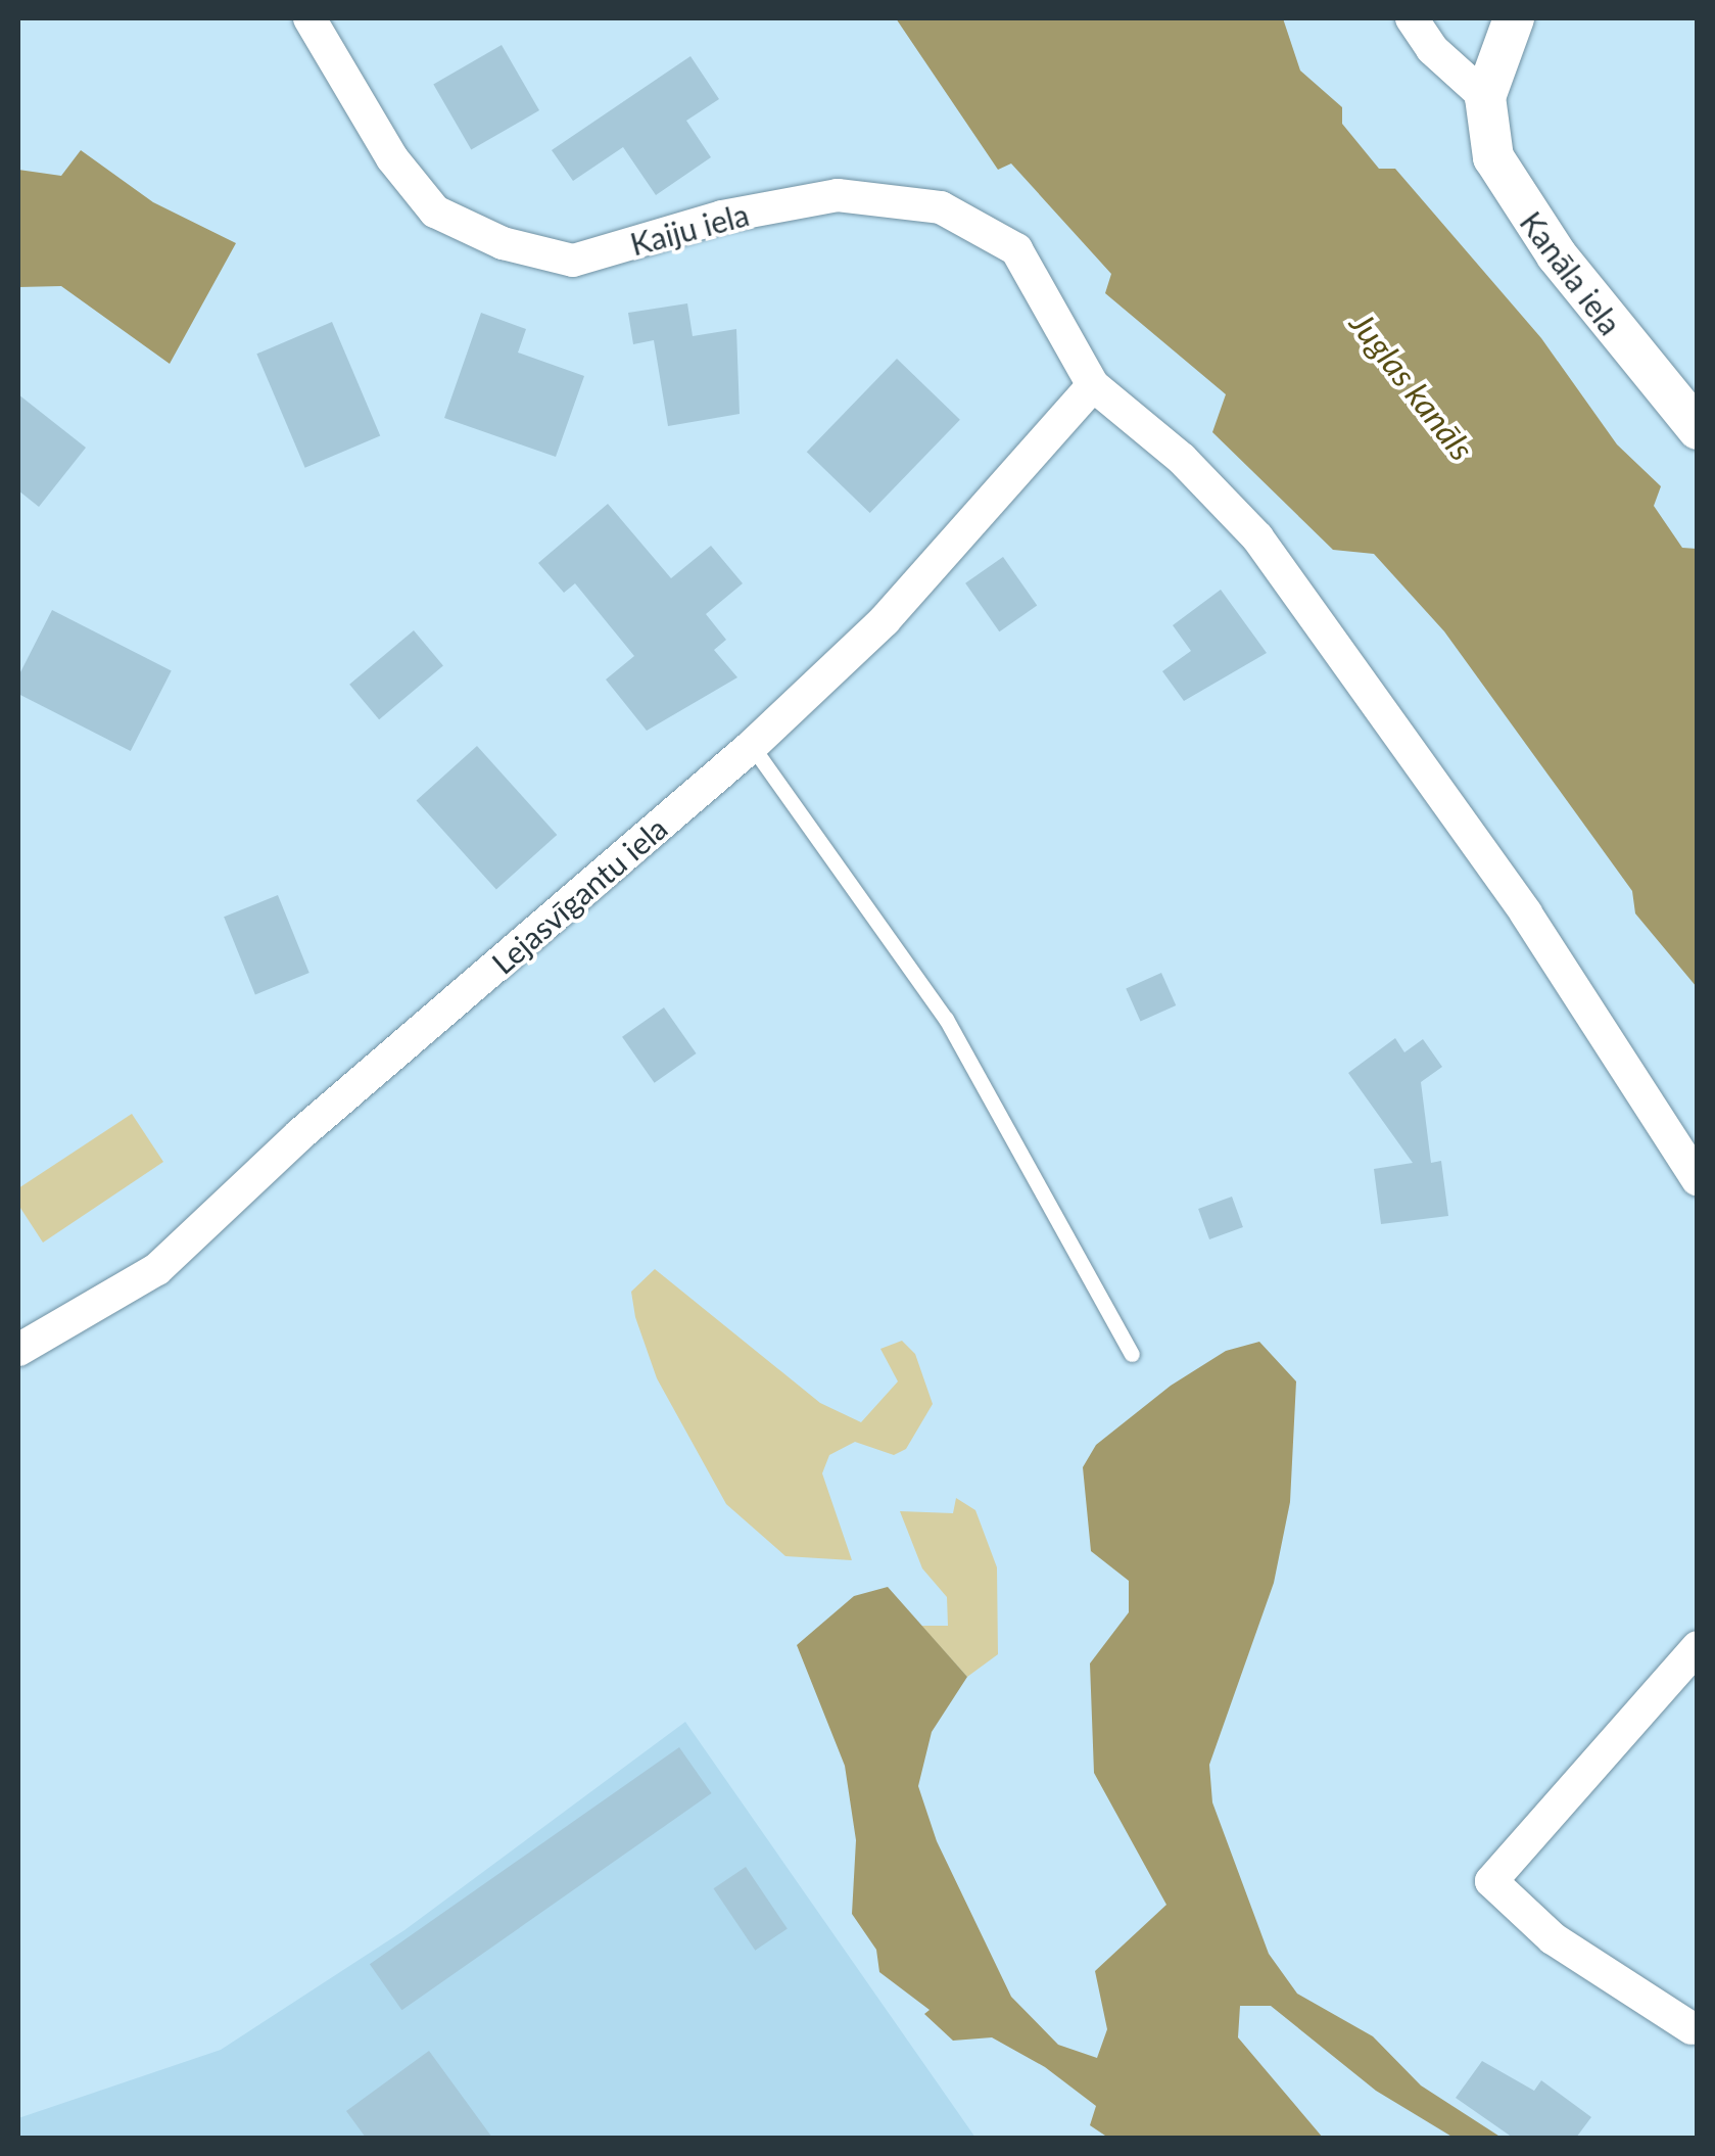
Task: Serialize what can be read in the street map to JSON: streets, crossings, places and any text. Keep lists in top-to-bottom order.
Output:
{
  "streets": {
    "street": ["Kaiju iela", "Kanāla iela", "Lejasvīgantu iela"]
  },
  "crossings": [
    ["Kaiju iela", "Lejasvīgantu iela"]
  ],
  "water": ["Juglas kanāls"]
}
